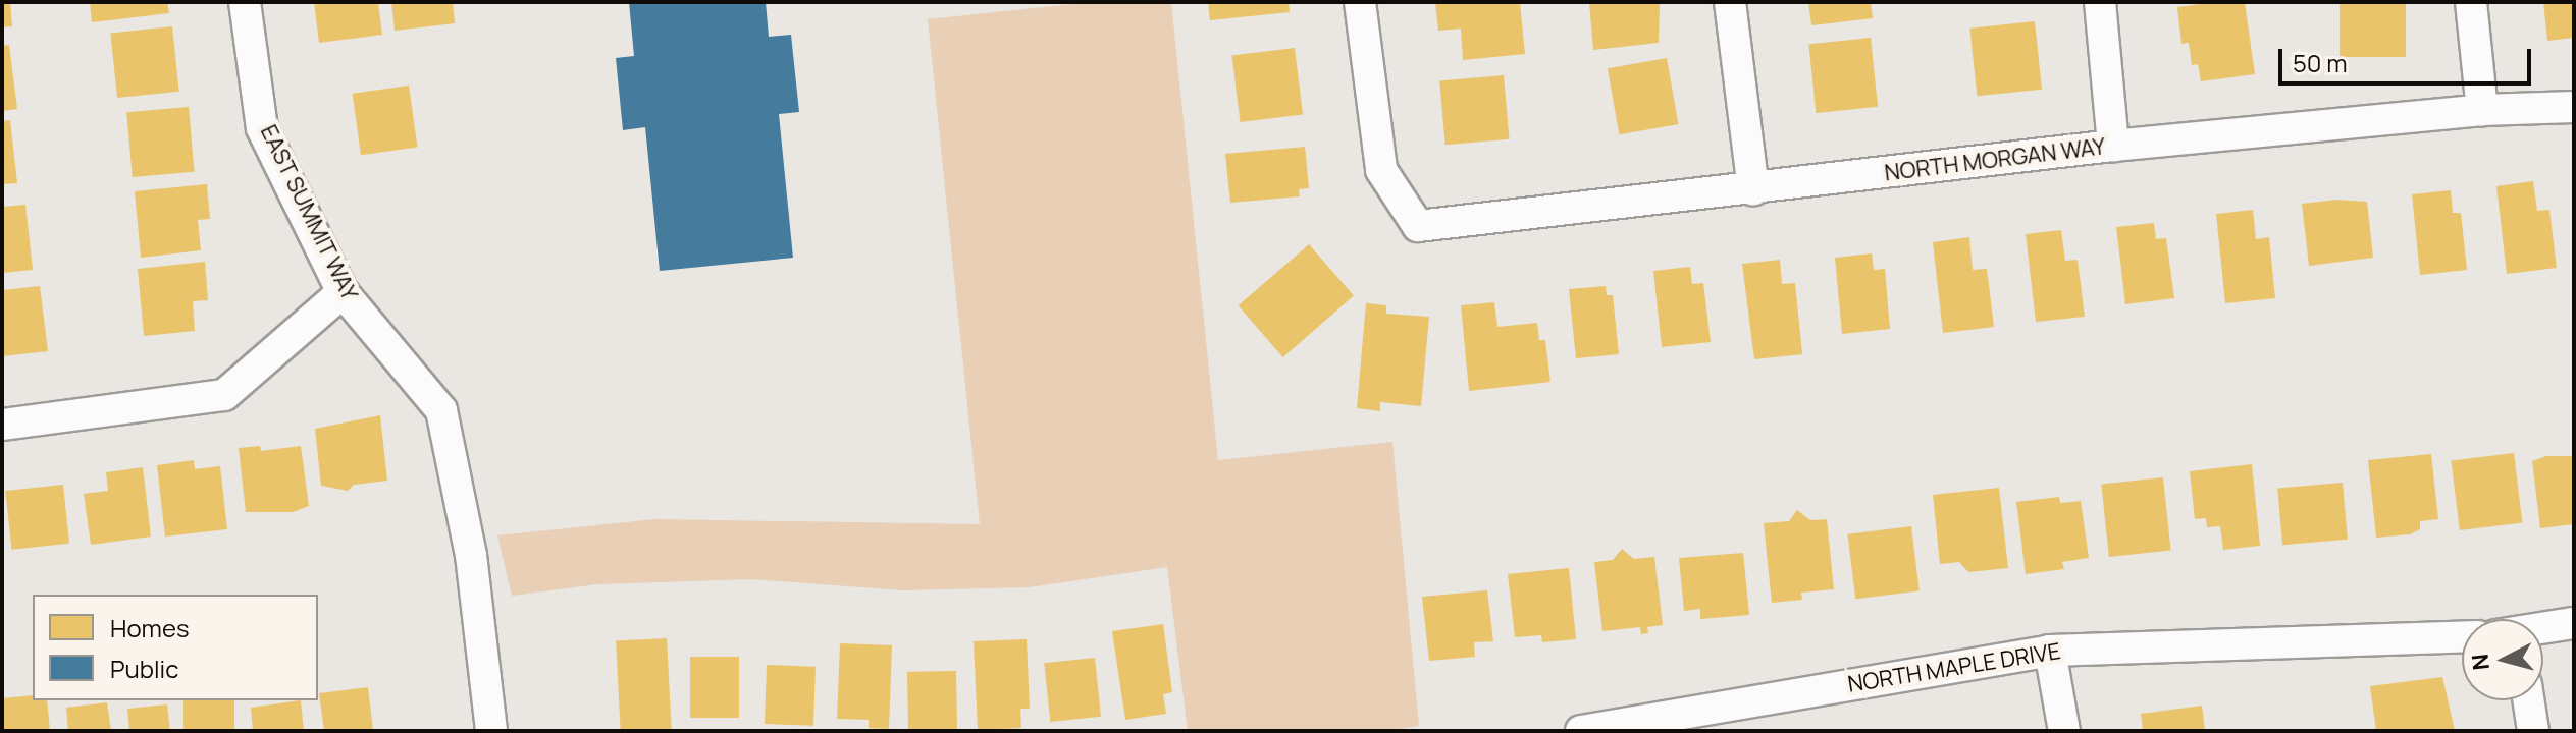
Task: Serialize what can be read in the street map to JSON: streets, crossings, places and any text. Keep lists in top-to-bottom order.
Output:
{
  "streets": {
    "street": ["NORTH MORGAN WAY", "EAST SUMMIT WAY", "NORTH MAPLE DRIVE"]
  },
  "legend": ["Homes", "Public"],
  "scale_bar": "50 m",
  "north": "left"
}
